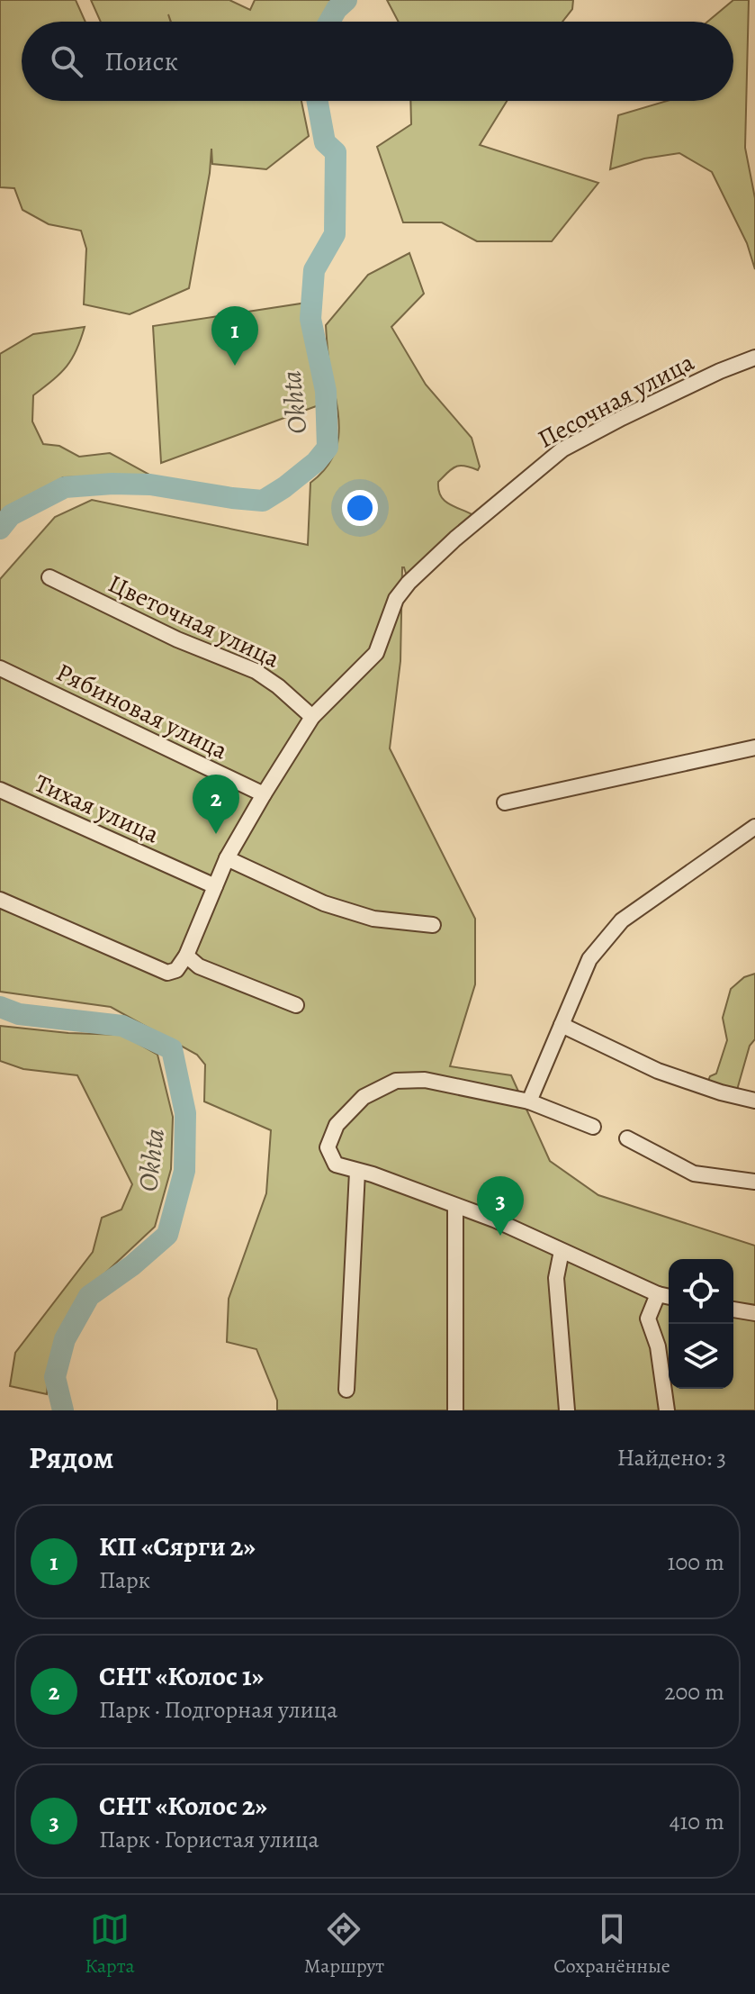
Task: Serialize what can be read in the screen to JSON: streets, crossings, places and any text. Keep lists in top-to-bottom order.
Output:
{
  "streets": {
    "street": [
      "Песочная улица",
      "Цветочная улица",
      "Рябиновая улица",
      "Тихая улица"
    ]
  },
  "crossings": [
    ["Песочная улица", "Цветочная улица"],
    ["Песочная улица", "Рябиновая улица"],
    ["Песочная улица", "Тихая улица"]
  ],
  "water": ["Okhta"],
  "page": {
    "search": "Поиск",
    "pins": ["1", "2", "3"],
    "heading": ["Рядом", "Найдено: 3"],
    "list": [
      {
        "mark": "1",
        "name": "КП «Сярги 2»",
        "note": "Парк",
        "value": "100 m"
      },
      {
        "mark": "2",
        "name": "СНТ «Колос 1»",
        "note": "Парк · Подгорная улица",
        "value": "200 m"
      },
      {
        "mark": "3",
        "name": "СНТ «Колос 2»",
        "note": "Парк · Гористая улица",
        "value": "410 m"
      }
    ],
    "nav": ["Карта", "Маршрут", "Сохранённые"]
  }
}
